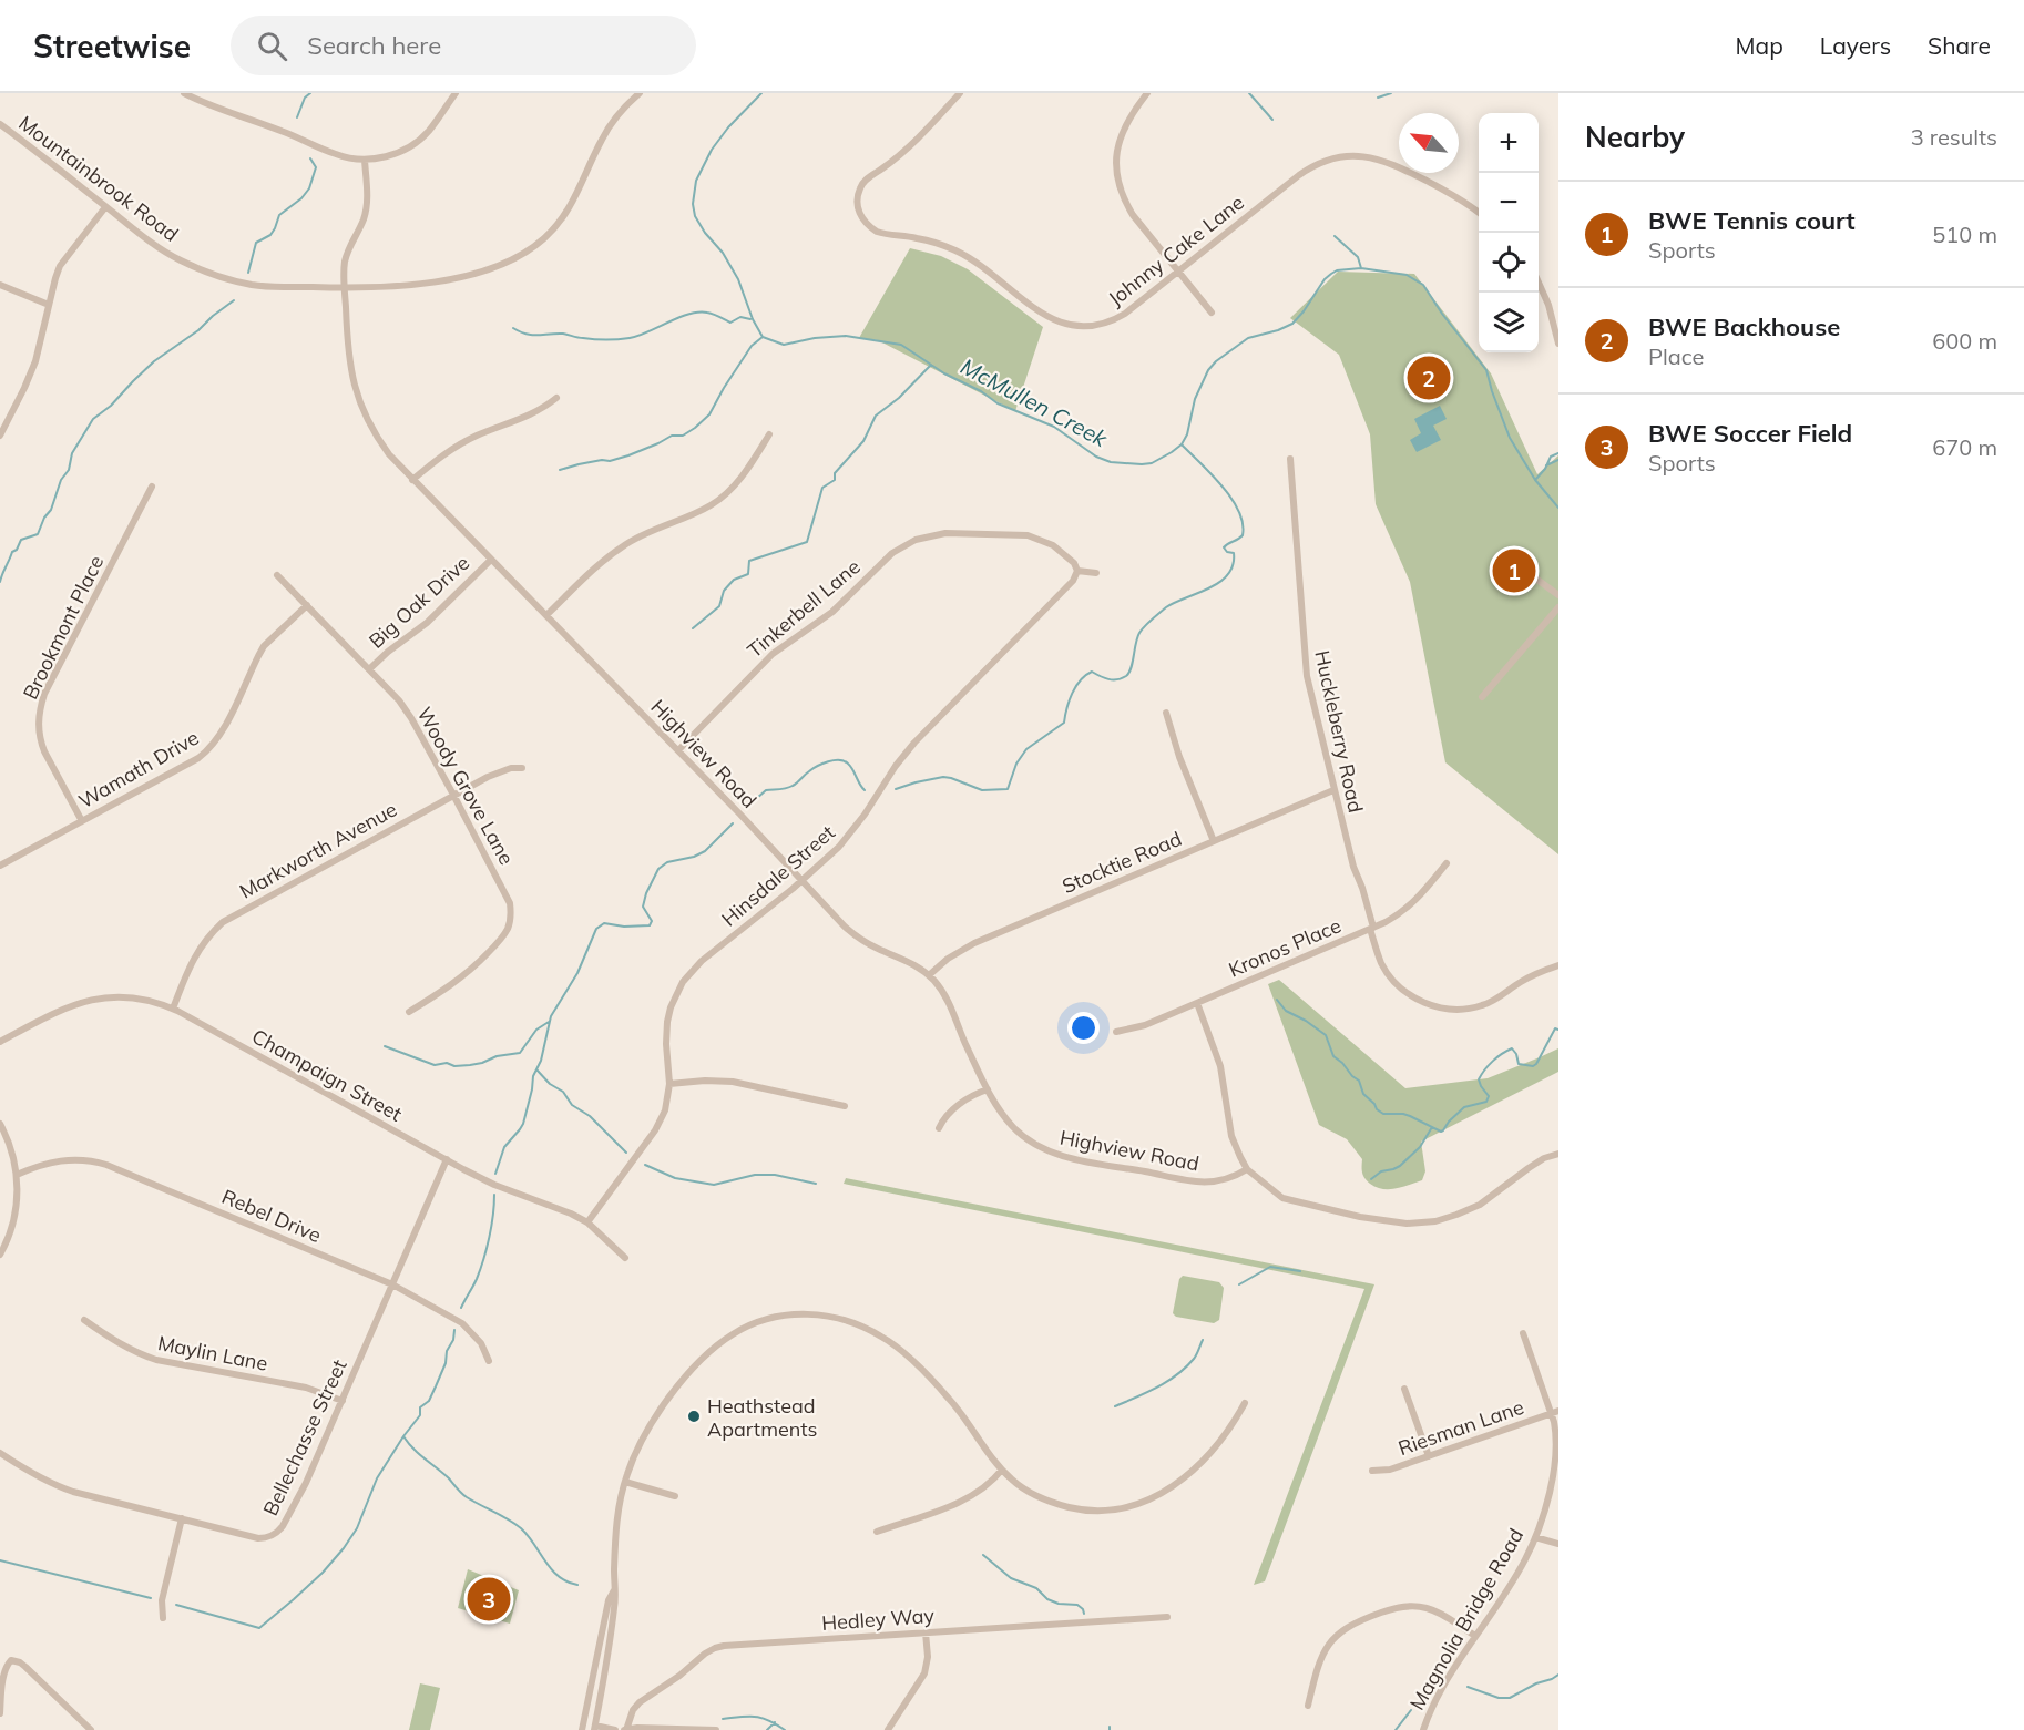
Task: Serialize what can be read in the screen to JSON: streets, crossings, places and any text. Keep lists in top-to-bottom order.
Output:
{
  "streets": {
    "street": [
      "Mountainbrook Road",
      "Johnny Cake Lane",
      "Big Oak Drive",
      "Tinkerbell Lane",
      "Brookmont Place",
      "Huckleberry Road",
      "Highview Road",
      "Wamath Drive",
      "Woody Grove Lane",
      "Markworth Avenue",
      "Stocktie Road",
      "Hinsdale Street",
      "Kronos Place",
      "Champaign Street",
      "Rebel Drive",
      "Maylin Lane",
      "Riesman Lane",
      "Bellechasse Street",
      "Hedley Way",
      "Magnolia Bridge Road"
    ]
  },
  "crossings": [
    ["Mountainbrook Road", "Highview Road"],
    ["Big Oak Drive", "Highview Road"],
    ["Big Oak Drive", "Woody Grove Lane"],
    ["Tinkerbell Lane", "Highview Road"],
    ["Tinkerbell Lane", "Hinsdale Street"],
    ["Brookmont Place", "Wamath Drive"],
    ["Huckleberry Road", "Stocktie Road"],
    ["Huckleberry Road", "Kronos Place"],
    ["Highview Road", "Stocktie Road"],
    ["Highview Road", "Hinsdale Street"],
    ["Wamath Drive", "Woody Grove Lane"],
    ["Woody Grove Lane", "Markworth Avenue"],
    ["Markworth Avenue", "Champaign Street"],
    ["Hinsdale Street", "Champaign Street"],
    ["Champaign Street", "Bellechasse Street"],
    ["Rebel Drive", "Bellechasse Street"],
    ["Maylin Lane", "Bellechasse Street"],
    ["Riesman Lane", "Magnolia Bridge Road"]
  ],
  "water": ["McMullen Creek"],
  "places": ["Heathstead Apartments"],
  "north": "top left",
  "page": {
    "header": "Streetwise",
    "search": "Search here",
    "nav": ["Map", "Layers", "Share"],
    "heading": ["Nearby", "3 results"],
    "map_buttons": ["+", "−"],
    "list": [
      {
        "mark": "1",
        "name": "BWE Tennis court",
        "note": "Sports",
        "value": "510 m"
      },
      {
        "mark": "2",
        "name": "BWE Backhouse",
        "note": "Place",
        "value": "600 m"
      },
      {
        "mark": "3",
        "name": "BWE Soccer Field",
        "note": "Sports",
        "value": "670 m"
      }
    ],
    "pins": ["2", "1", "3"]
  }
}
